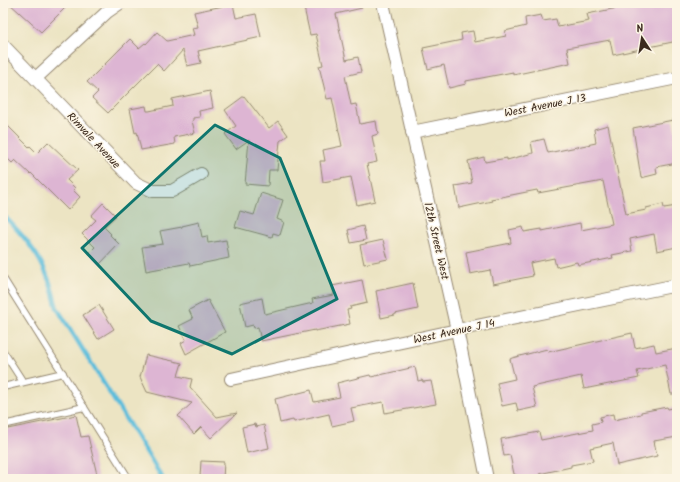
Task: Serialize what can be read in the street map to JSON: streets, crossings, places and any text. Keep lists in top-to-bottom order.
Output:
{
  "streets": {
    "street": [
      "West Avenue J 13",
      "Rimvale Avenue",
      "12th Street West",
      "West Avenue J 14"
    ]
  },
  "crossings": [
    ["West Avenue J 13", "12th Street West"],
    ["12th Street West", "West Avenue J 14"]
  ],
  "north": "top"
}
